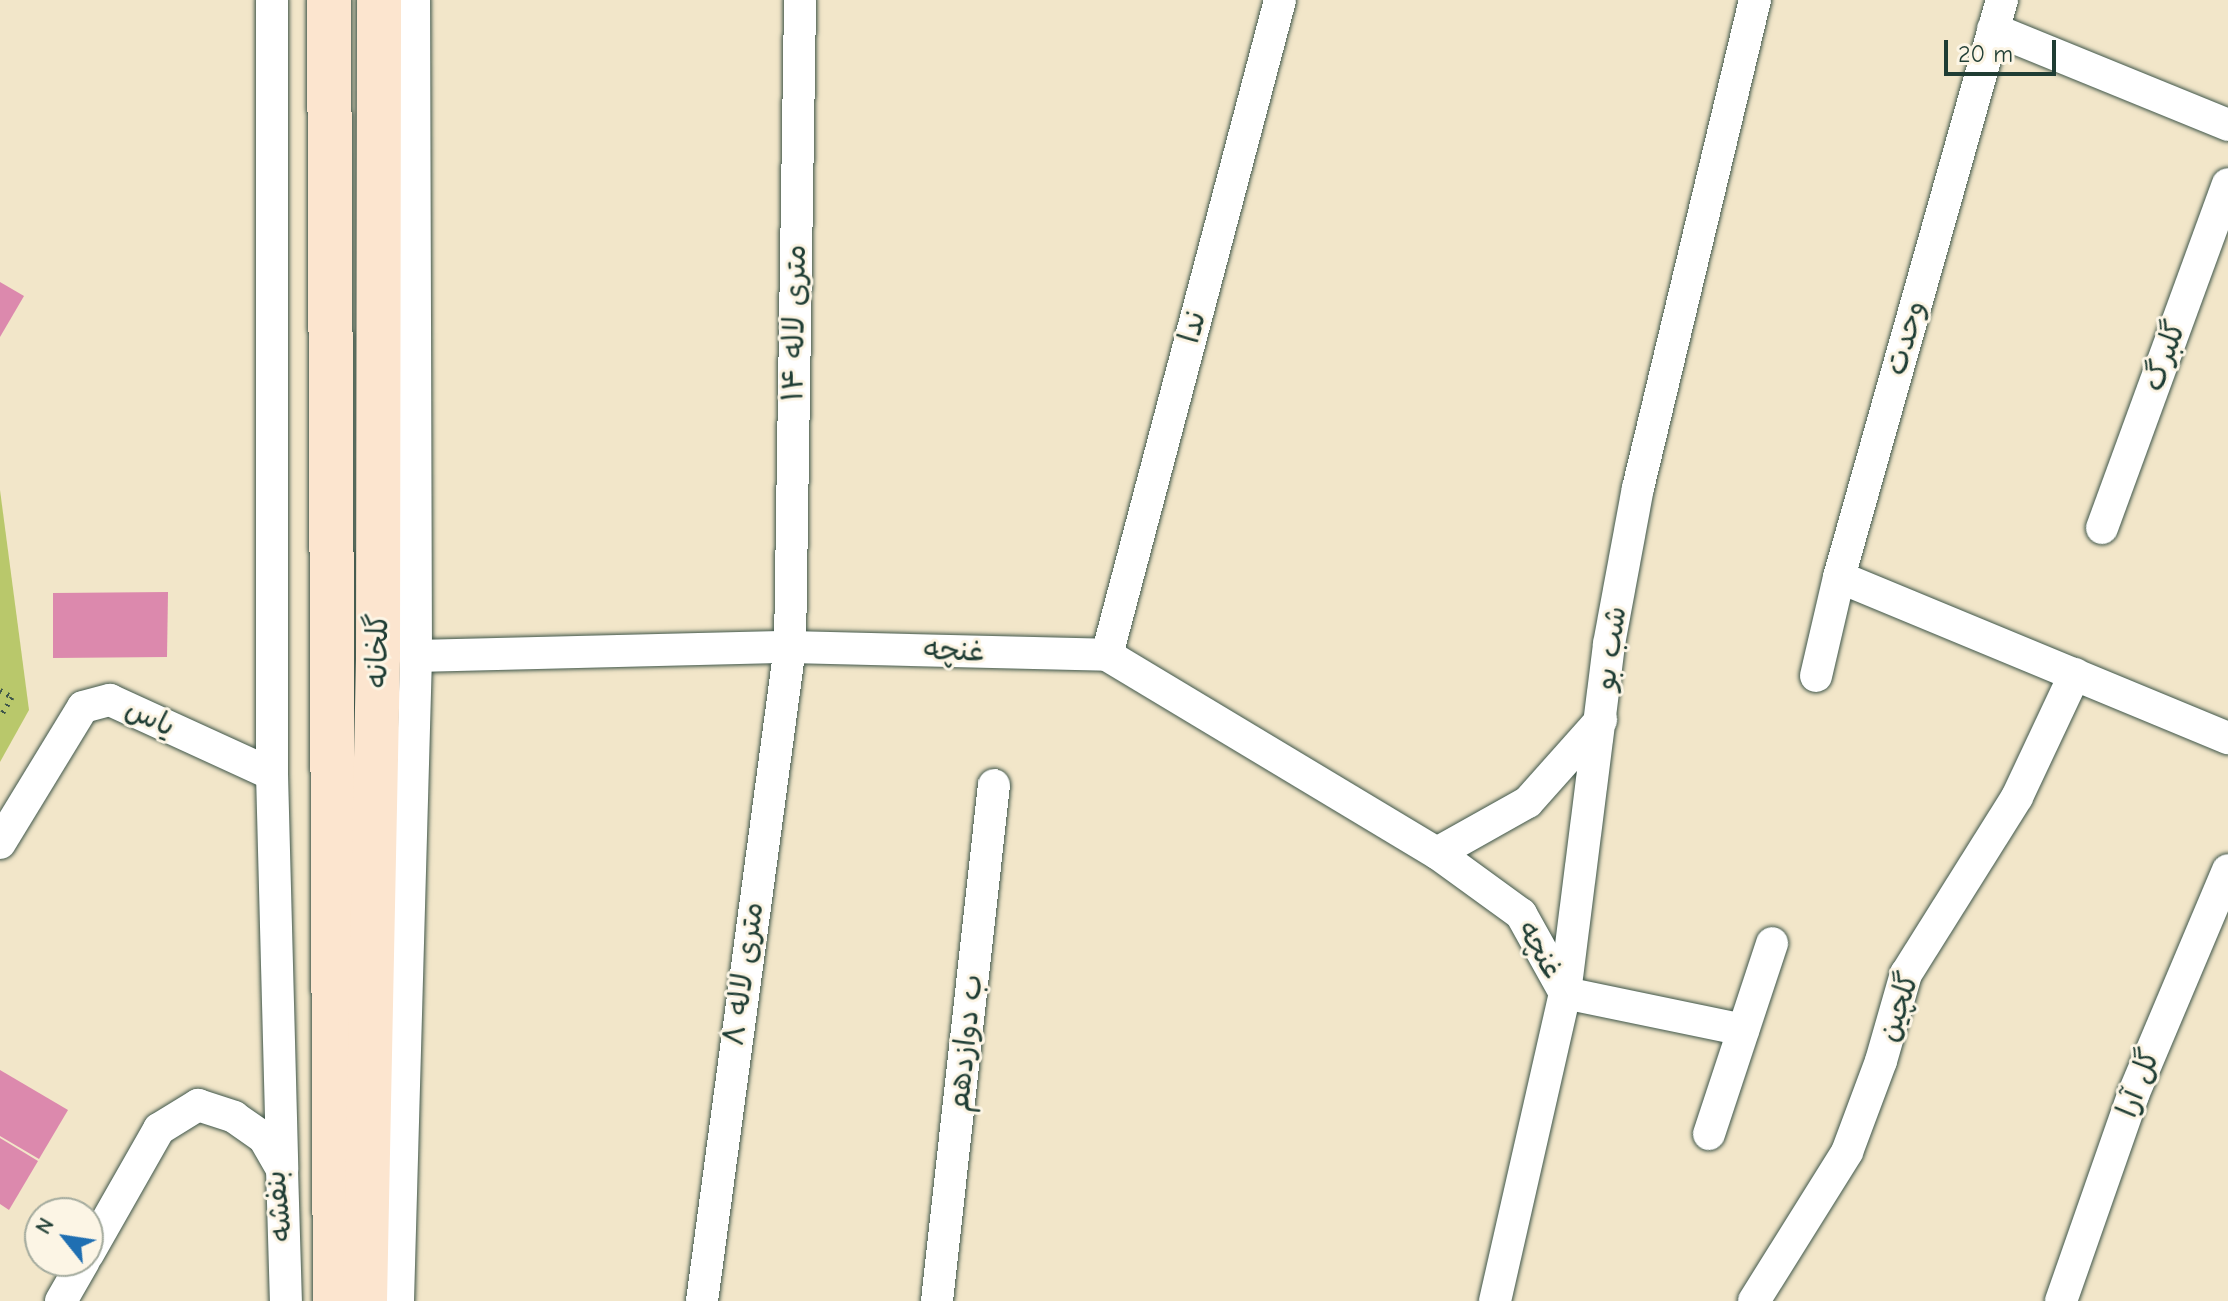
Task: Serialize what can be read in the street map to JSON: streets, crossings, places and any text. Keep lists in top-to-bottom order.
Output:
{
  "streets": {
    "main road": ["گلخانه"],
    "street": [
      "۱۴ متری لاله",
      "ندا",
      "وحدت",
      "گلبرگ",
      "شب بو",
      "غنچه",
      "یاس",
      "۸ متری لاله",
      "گلچین",
      "ب دوازدهم",
      "گل آرا",
      "بنفشه"
    ]
  },
  "crossings": [
    ["۱۴ متری لاله", "غنچه"],
    ["۱۴ متری لاله", "۸ متری لاله"],
    ["ندا", "غنچه"],
    ["شب بو", "غنچه"],
    ["غنچه", "۸ متری لاله"]
  ],
  "scale_bar": "20 m",
  "north": "top left"
}
